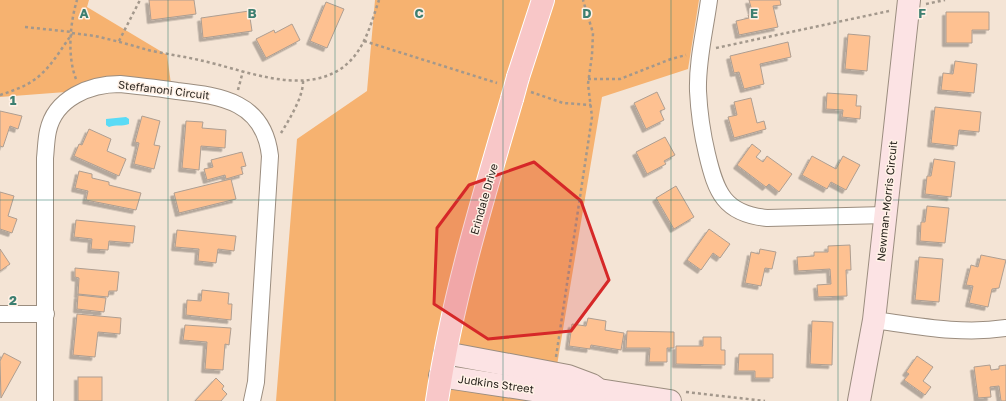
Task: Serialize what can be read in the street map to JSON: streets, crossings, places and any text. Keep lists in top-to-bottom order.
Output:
{
  "streets": {
    "main road": ["Erindale Drive"],
    "street": ["Steffanoni Circuit", "Newman-Morris Circuit", "Judkins Street"]
  },
  "crossings": [
    ["Erindale Drive", "Judkins Street"]
  ],
  "grid": {
    "columns": [
      "A",
      "B",
      "C",
      "D",
      "E",
      "F"
    ],
    "rows": ["1", "2"]
  }
}
